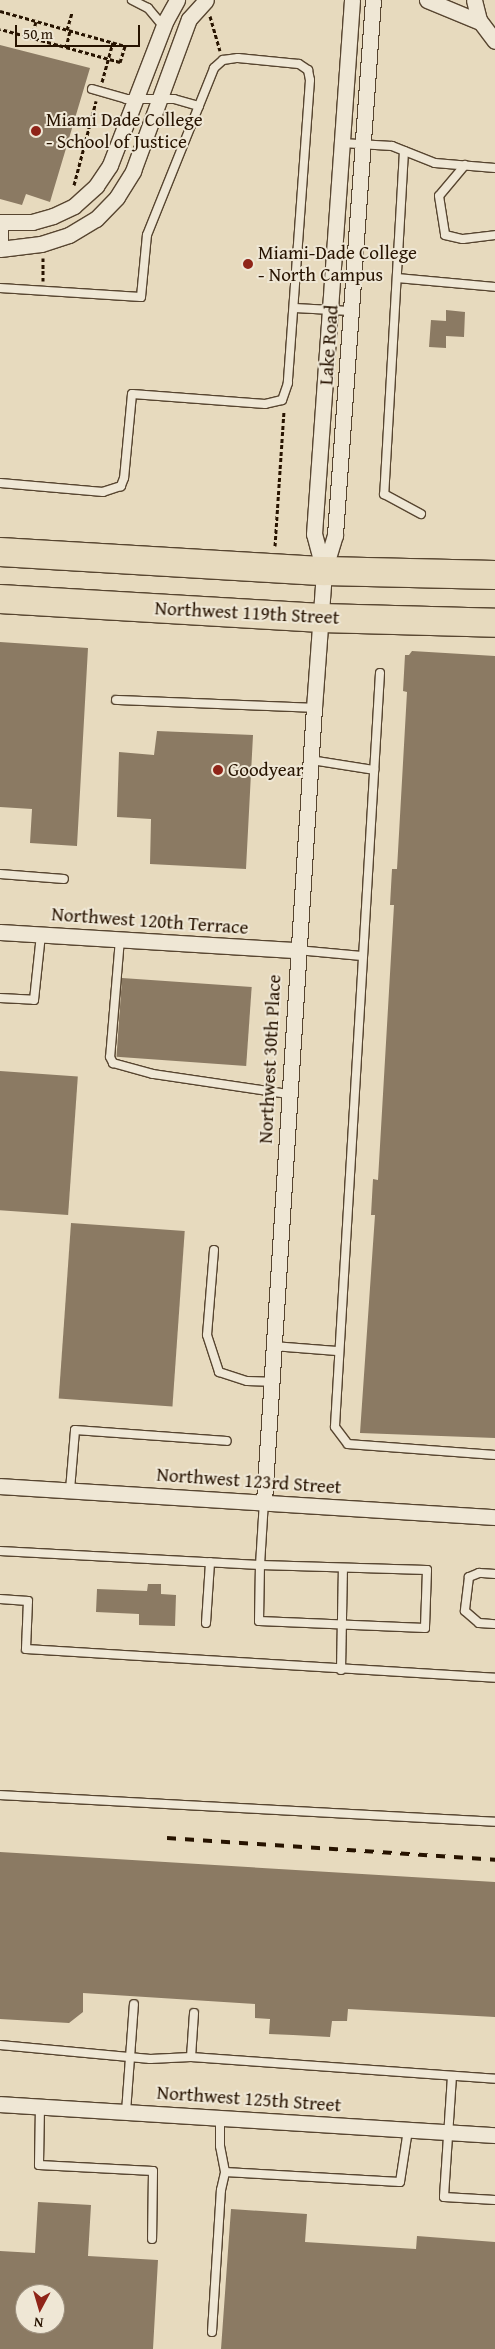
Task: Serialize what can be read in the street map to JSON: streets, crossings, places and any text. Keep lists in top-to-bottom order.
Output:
{
  "streets": {
    "highway": ["Northwest 119th Street"],
    "street": [
      "Lake Road",
      "Northwest 120th Terrace",
      "Northwest 30th Place",
      "Northwest 123rd Street",
      "Northwest 125th Street"
    ]
  },
  "crossings": [
    ["Lake Road", "Northwest 119th Street"],
    ["Lake Road", "Northwest 30th Place"],
    ["Northwest 119th Street", "Northwest 30th Place"],
    ["Northwest 120th Terrace", "Northwest 30th Place"],
    ["Northwest 30th Place", "Northwest 123rd Street"]
  ],
  "places": ["Miami Dade College - School of Justice", "Miami-Dade College - North Campus", "Goodyear"],
  "scale_bar": "50 m",
  "north": "bottom"
}
